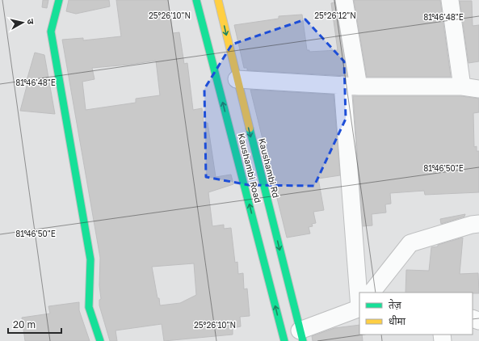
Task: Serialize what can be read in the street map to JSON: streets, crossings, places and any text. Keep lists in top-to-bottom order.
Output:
{
  "streets": {
    "main road": ["Kaushambi Road", "Kaushambi Rd"]
  },
  "one_way": ["Kaushambi Road", "Kaushambi Rd"],
  "legend": ["तेज़", "धीमा"],
  "scale_bar": "20 m",
  "north": "right",
  "coordinates": [
    "25°26'10\"N",
    "25°26'12\"N",
    "81°46'48\"E",
    "81°46'50\"E"
  ]
}
